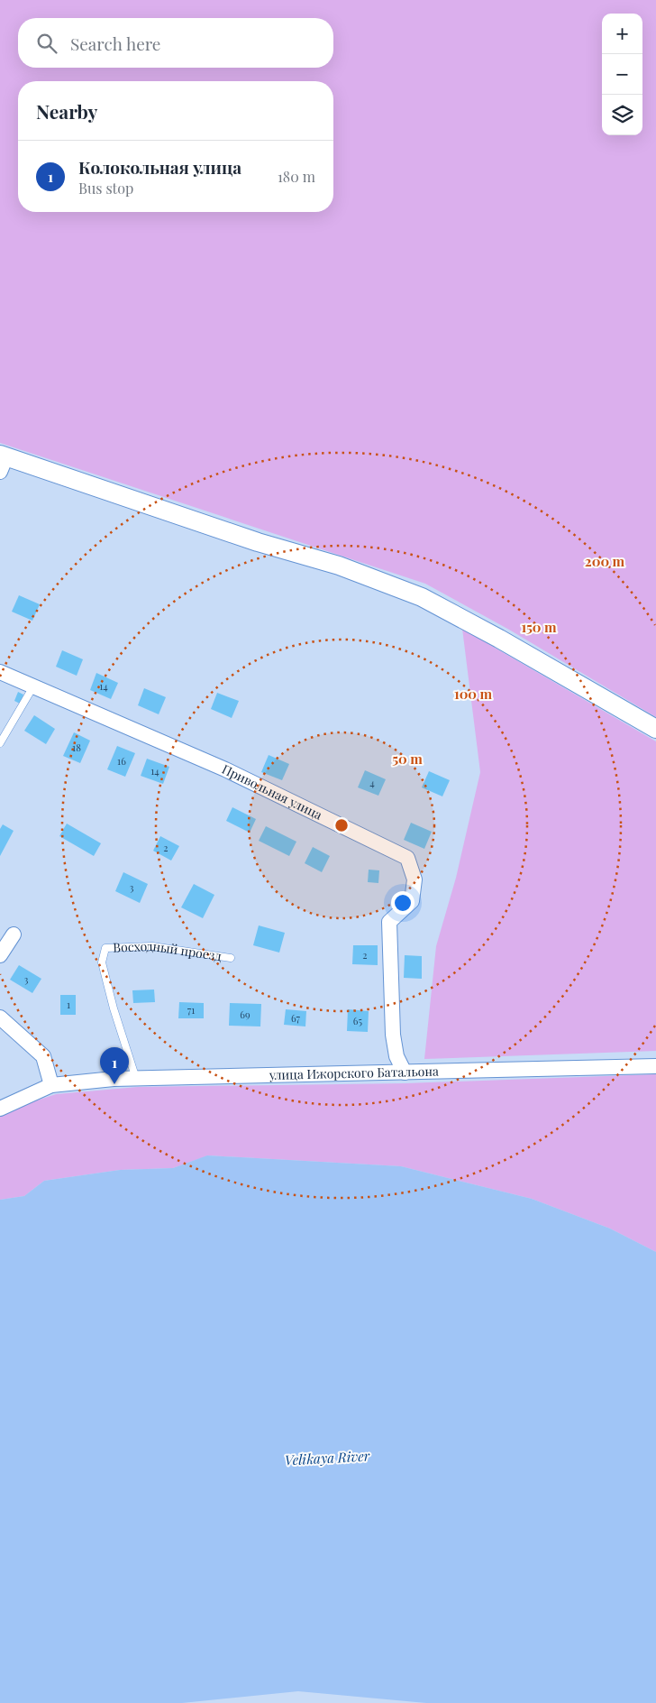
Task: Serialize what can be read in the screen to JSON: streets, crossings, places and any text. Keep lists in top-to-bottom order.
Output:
{
  "streets": {
    "street": ["Привольная улица", "улица Ижорского Батальона"],
    "lane": ["Восходный проезд"]
  },
  "crossings": [
    ["Привольная улица", "улица Ижорского Батальона"],
    ["Восходный проезд", "улица Ижорского Батальона"]
  ],
  "water": ["Velikaya River"],
  "house_numbers": [
    "14",
    "18",
    "16",
    "14",
    "4",
    "2",
    "3",
    "2",
    "3",
    "1",
    "71",
    "69",
    "67",
    "65"
  ],
  "page": {
    "map_buttons": ["+", "−"],
    "search": "Search here",
    "heading": "Nearby",
    "list": [
      {
        "mark": "1",
        "name": "Колокольная улица",
        "note": "Bus stop",
        "value": "180 m"
      }
    ],
    "pins": "1"
  },
  "rings": [
    "200 m",
    "150 m",
    "100 m",
    "50 m"
  ]
}
